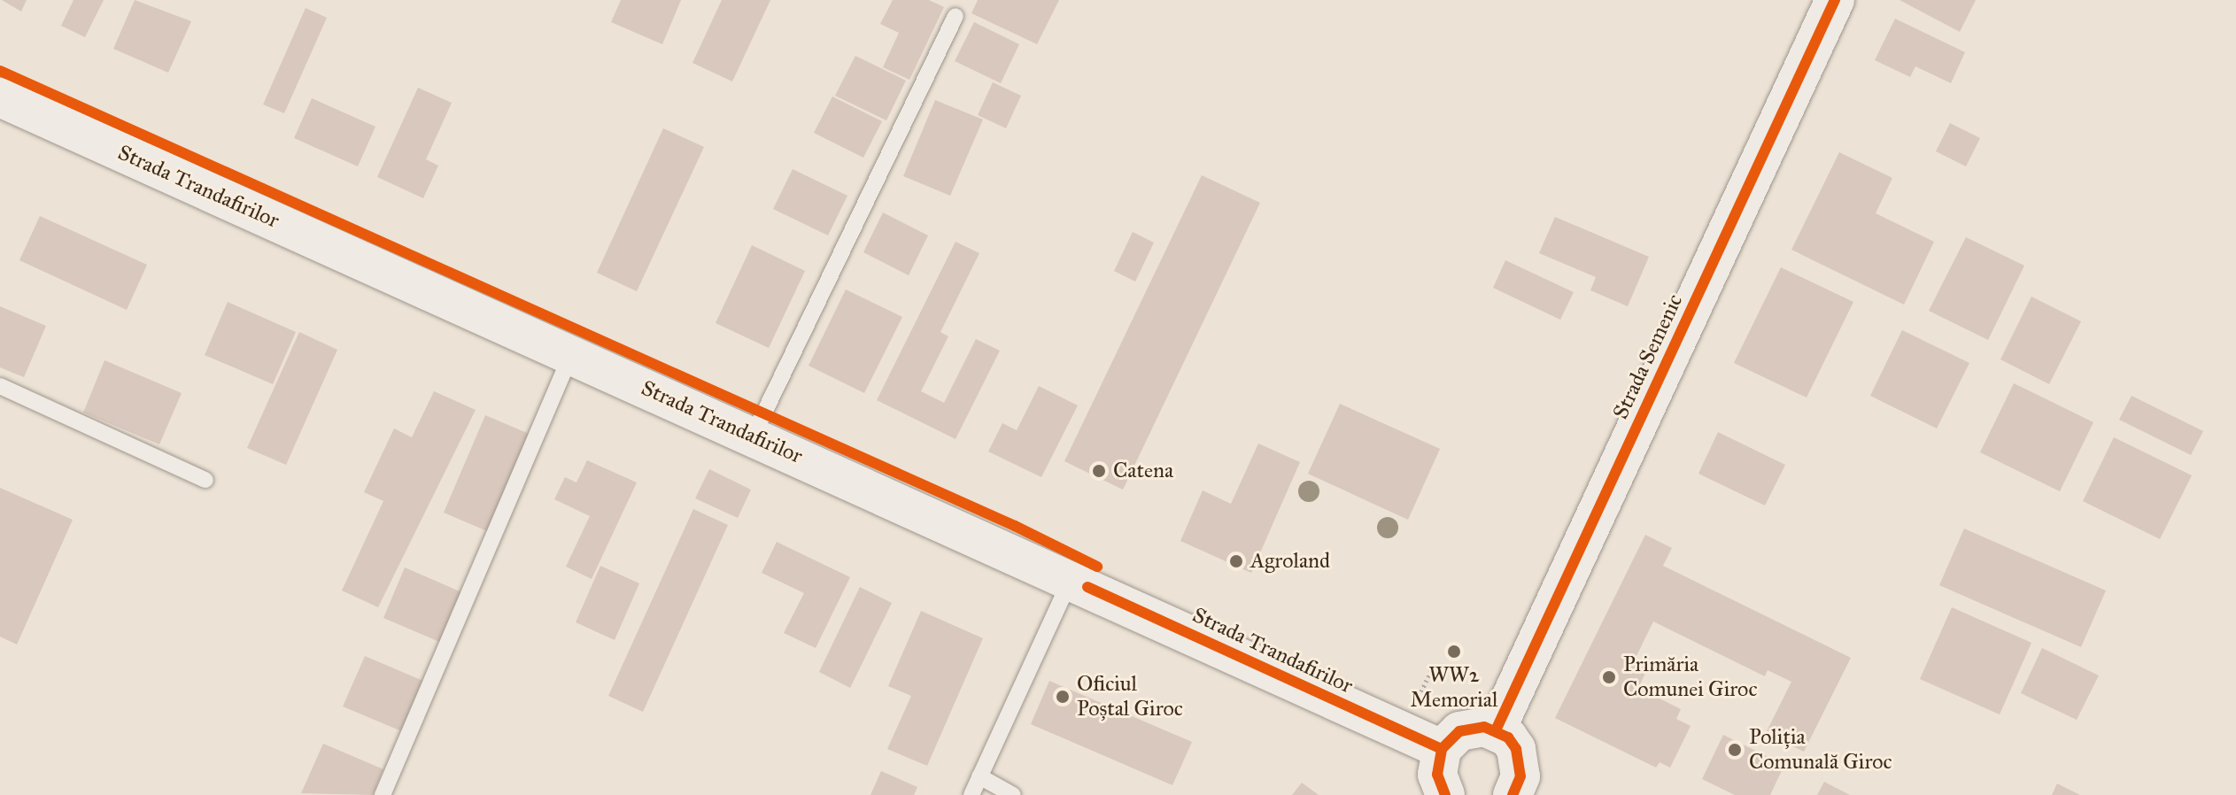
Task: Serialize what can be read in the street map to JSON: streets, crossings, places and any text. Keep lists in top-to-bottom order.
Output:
{
  "streets": {
    "main road": ["Strada Trandafirilor", "Strada Semenic"]
  },
  "places": [
    "Catena",
    "Agroland",
    "WW2 Memorial",
    "Primăria Comunei Giroc",
    "Oficiul Poștal Giroc",
    "Poliția Comunală Giroc"
  ]
}
